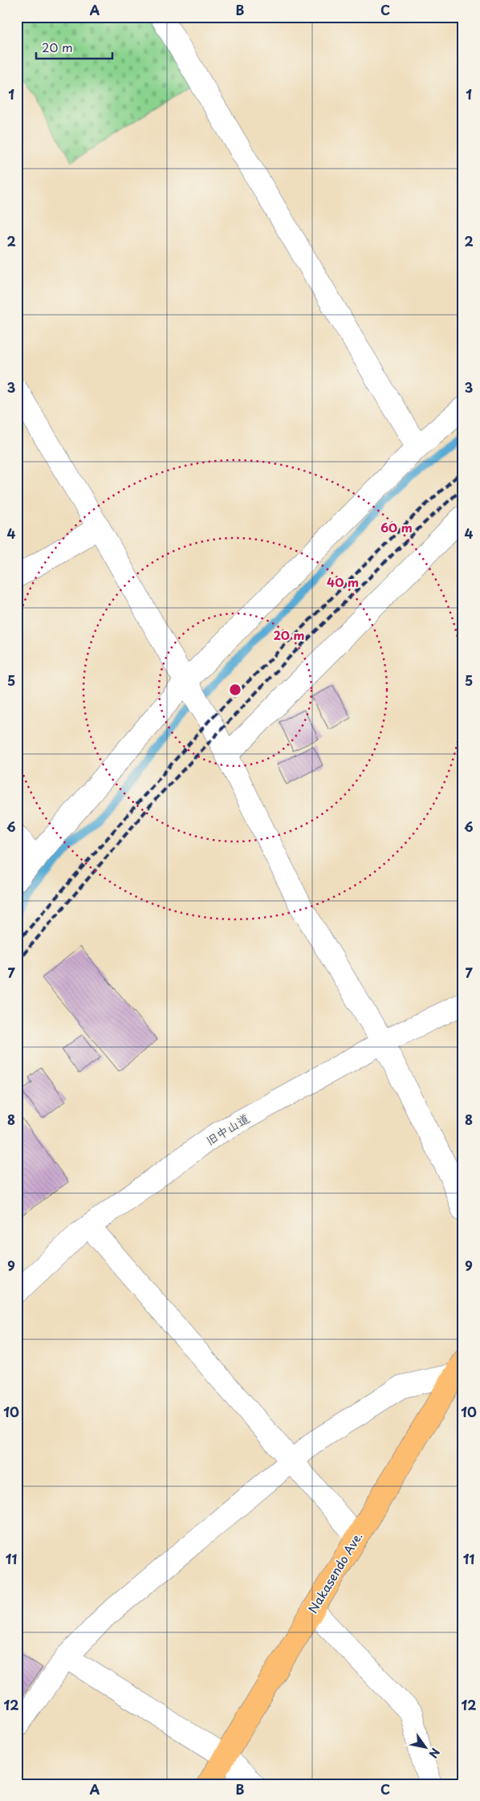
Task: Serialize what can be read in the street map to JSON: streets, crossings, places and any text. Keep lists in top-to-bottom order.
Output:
{
  "streets": {
    "highway": ["Nakasendo Ave."],
    "street": ["旧中山道"]
  },
  "scale_bar": "20 m",
  "north": "bottom right",
  "grid": {
    "columns": ["A", "B", "C"],
    "rows": [
      "1",
      "2",
      "3",
      "4",
      "5",
      "6",
      "7",
      "8",
      "9",
      "10",
      "11",
      "12"
    ]
  },
  "rings": ["60 m", "40 m", "20 m"]
}
